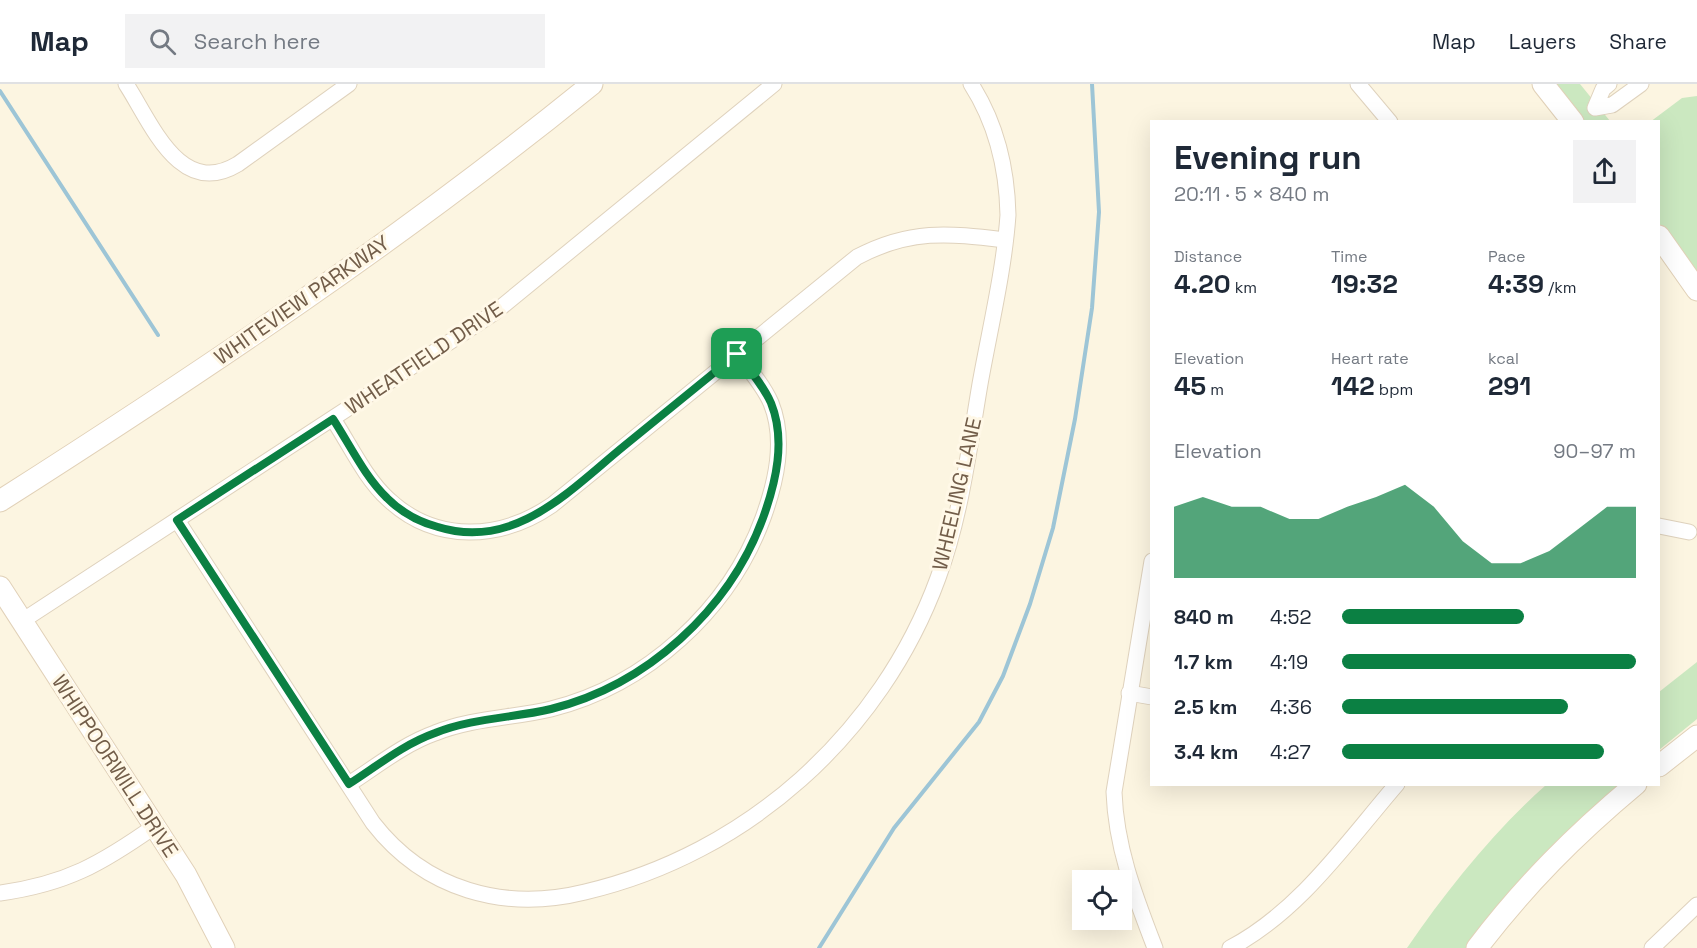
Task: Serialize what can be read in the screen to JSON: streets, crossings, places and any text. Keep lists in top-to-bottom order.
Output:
{
  "streets": {
    "street": [
      "WHITEVIEW PARKWAY",
      "WHEATFIELD DRIVE",
      "WHEELING LANE",
      "WHIPPOORWILL DRIVE"
    ]
  },
  "crossings": [
    ["WHEATFIELD DRIVE", "WHEELING LANE"],
    ["WHEATFIELD DRIVE", "WHIPPOORWILL DRIVE"]
  ],
  "page": {
    "header": "Map",
    "search": "Search here",
    "nav": ["Map", "Layers", "Share"],
    "heading": ["Evening run", "20:11 · 5 × 840 m"],
    "stats": [
      ["Distance", "4.20 km"],
      ["Time", "19:32"],
      ["Pace", "4:39 /km"],
      ["Elevation", "45 m"],
      ["Heart rate", "142 bpm"],
      ["kcal", "291"]
    ],
    "chart": ["Elevation", "90–97 m"],
    "list": [
      {
        "name": "840 m",
        "note": "4:52"
      },
      {
        "name": "1.7 km",
        "note": "4:19"
      },
      {
        "name": "2.5 km",
        "note": "4:36"
      },
      {
        "name": "3.4 km",
        "note": "4:27"
      }
    ]
  }
}
